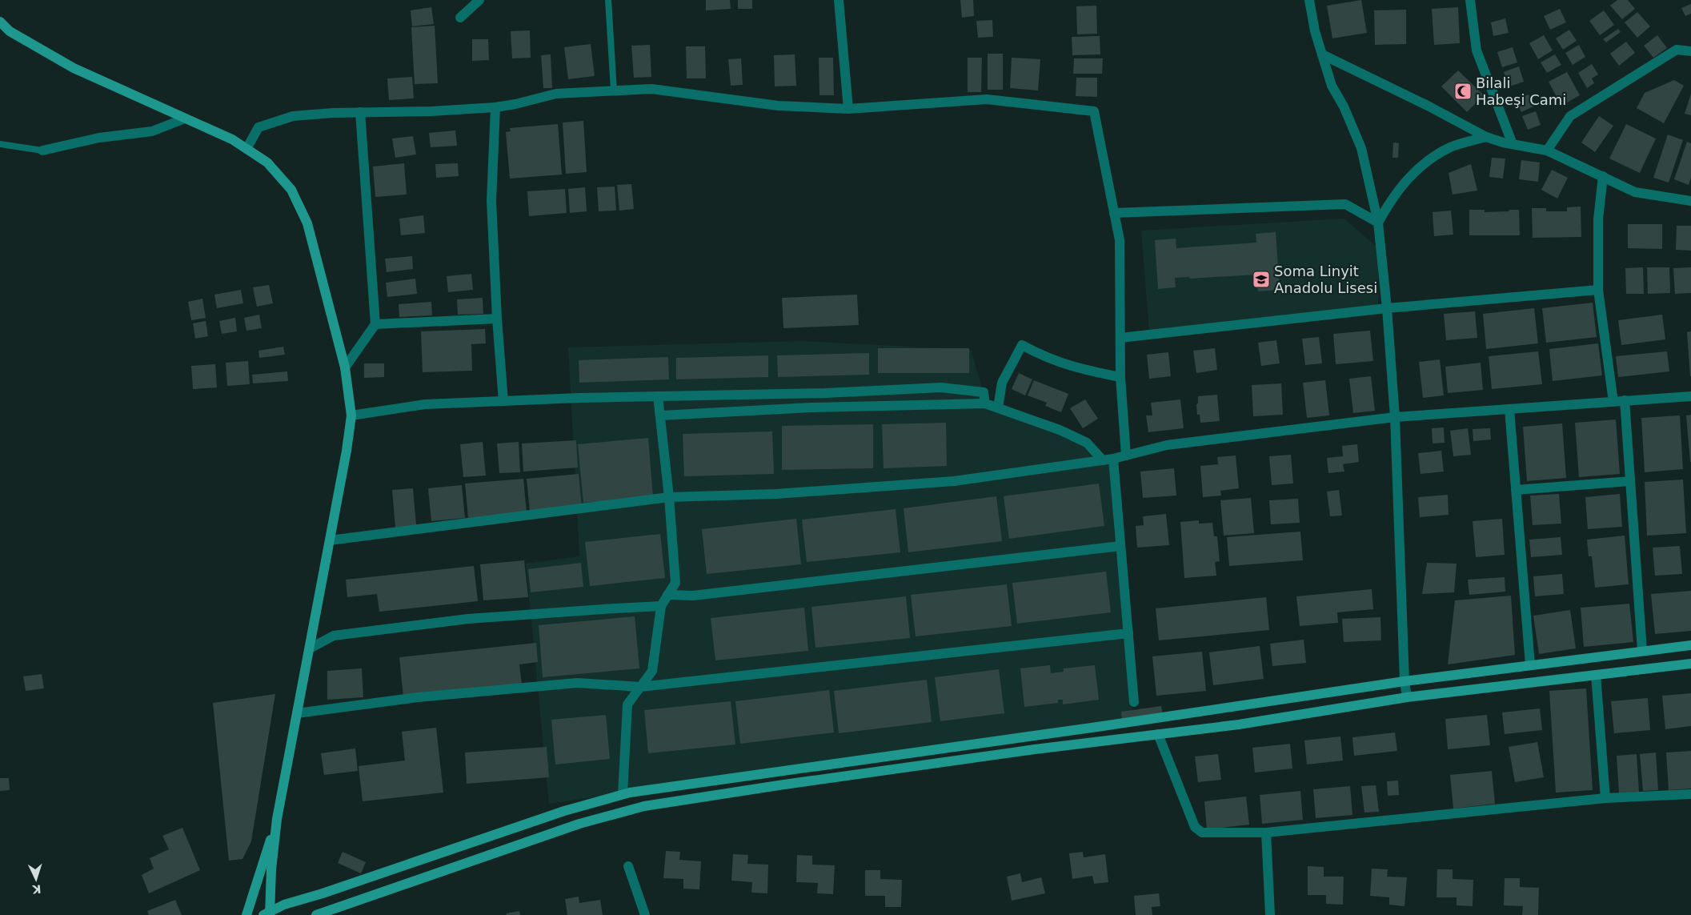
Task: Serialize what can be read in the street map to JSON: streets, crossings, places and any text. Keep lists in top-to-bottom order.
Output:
{
  "places": {
    "mosque": ["Bilali Habeşi Cami"],
    "school or university": ["Soma Linyit Anadolu Lisesi"]
  },
  "north": "bottom"
}
